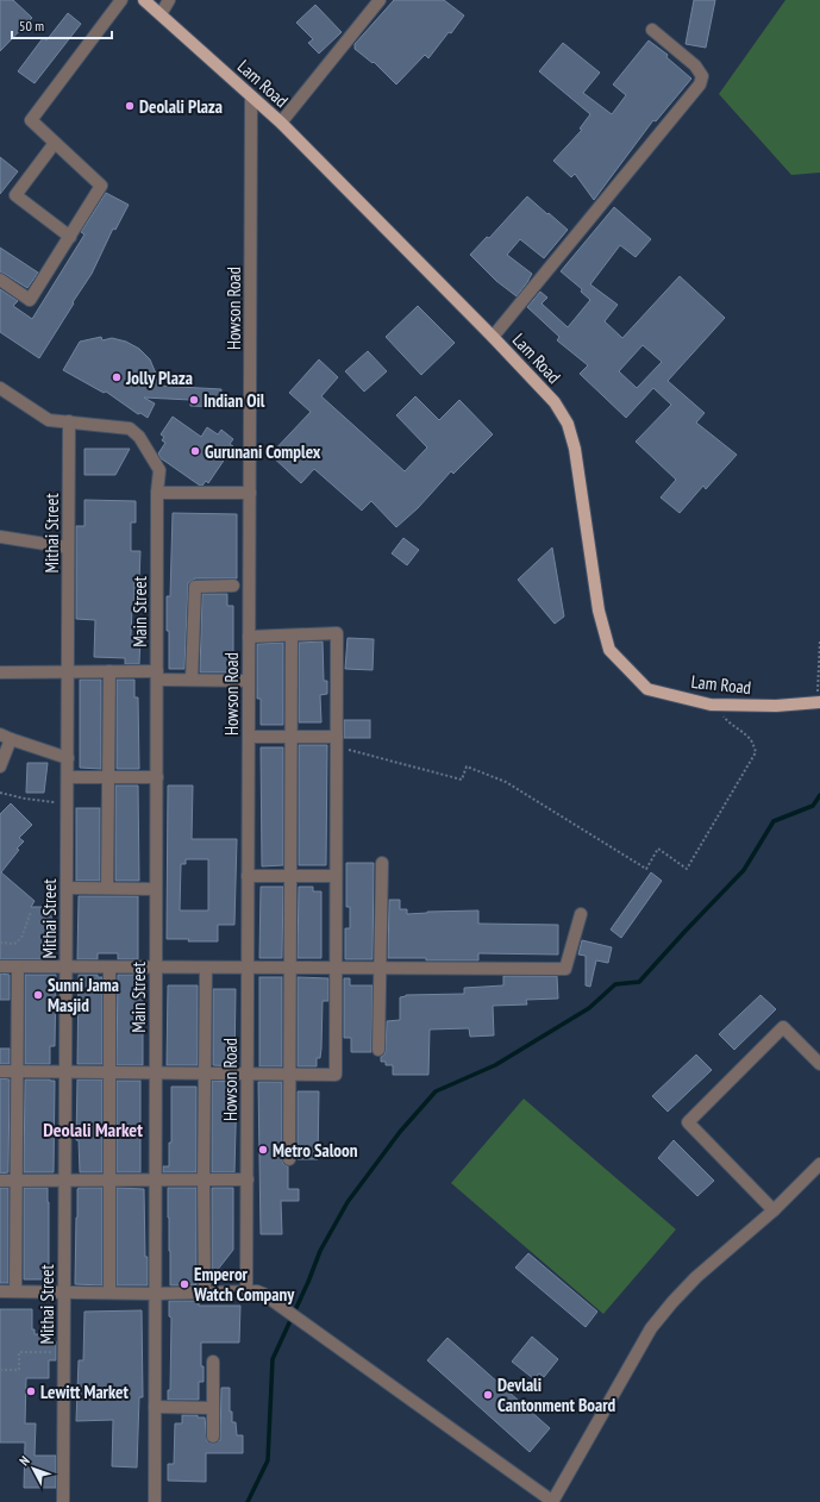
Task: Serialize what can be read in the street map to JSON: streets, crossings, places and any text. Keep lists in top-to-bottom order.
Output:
{
  "streets": {
    "main road": ["Lam Road"],
    "street": ["Howson Road", "Mithai Street", "Main Street"]
  },
  "crossings": [
    ["Lam Road", "Howson Road"],
    ["Mithai Street", "Main Street"]
  ],
  "districts": ["Deolali Market"],
  "places": [
    "Deolali Plaza",
    "Jolly Plaza",
    "Indian Oil",
    "Gurunani Complex",
    "Sunni Jama Masjid",
    "Metro Saloon",
    "Emperor Watch Company",
    "Lewitt Market",
    "Devlali Cantonment Board"
  ],
  "scale_bar": "50 m",
  "north": "top left"
}
